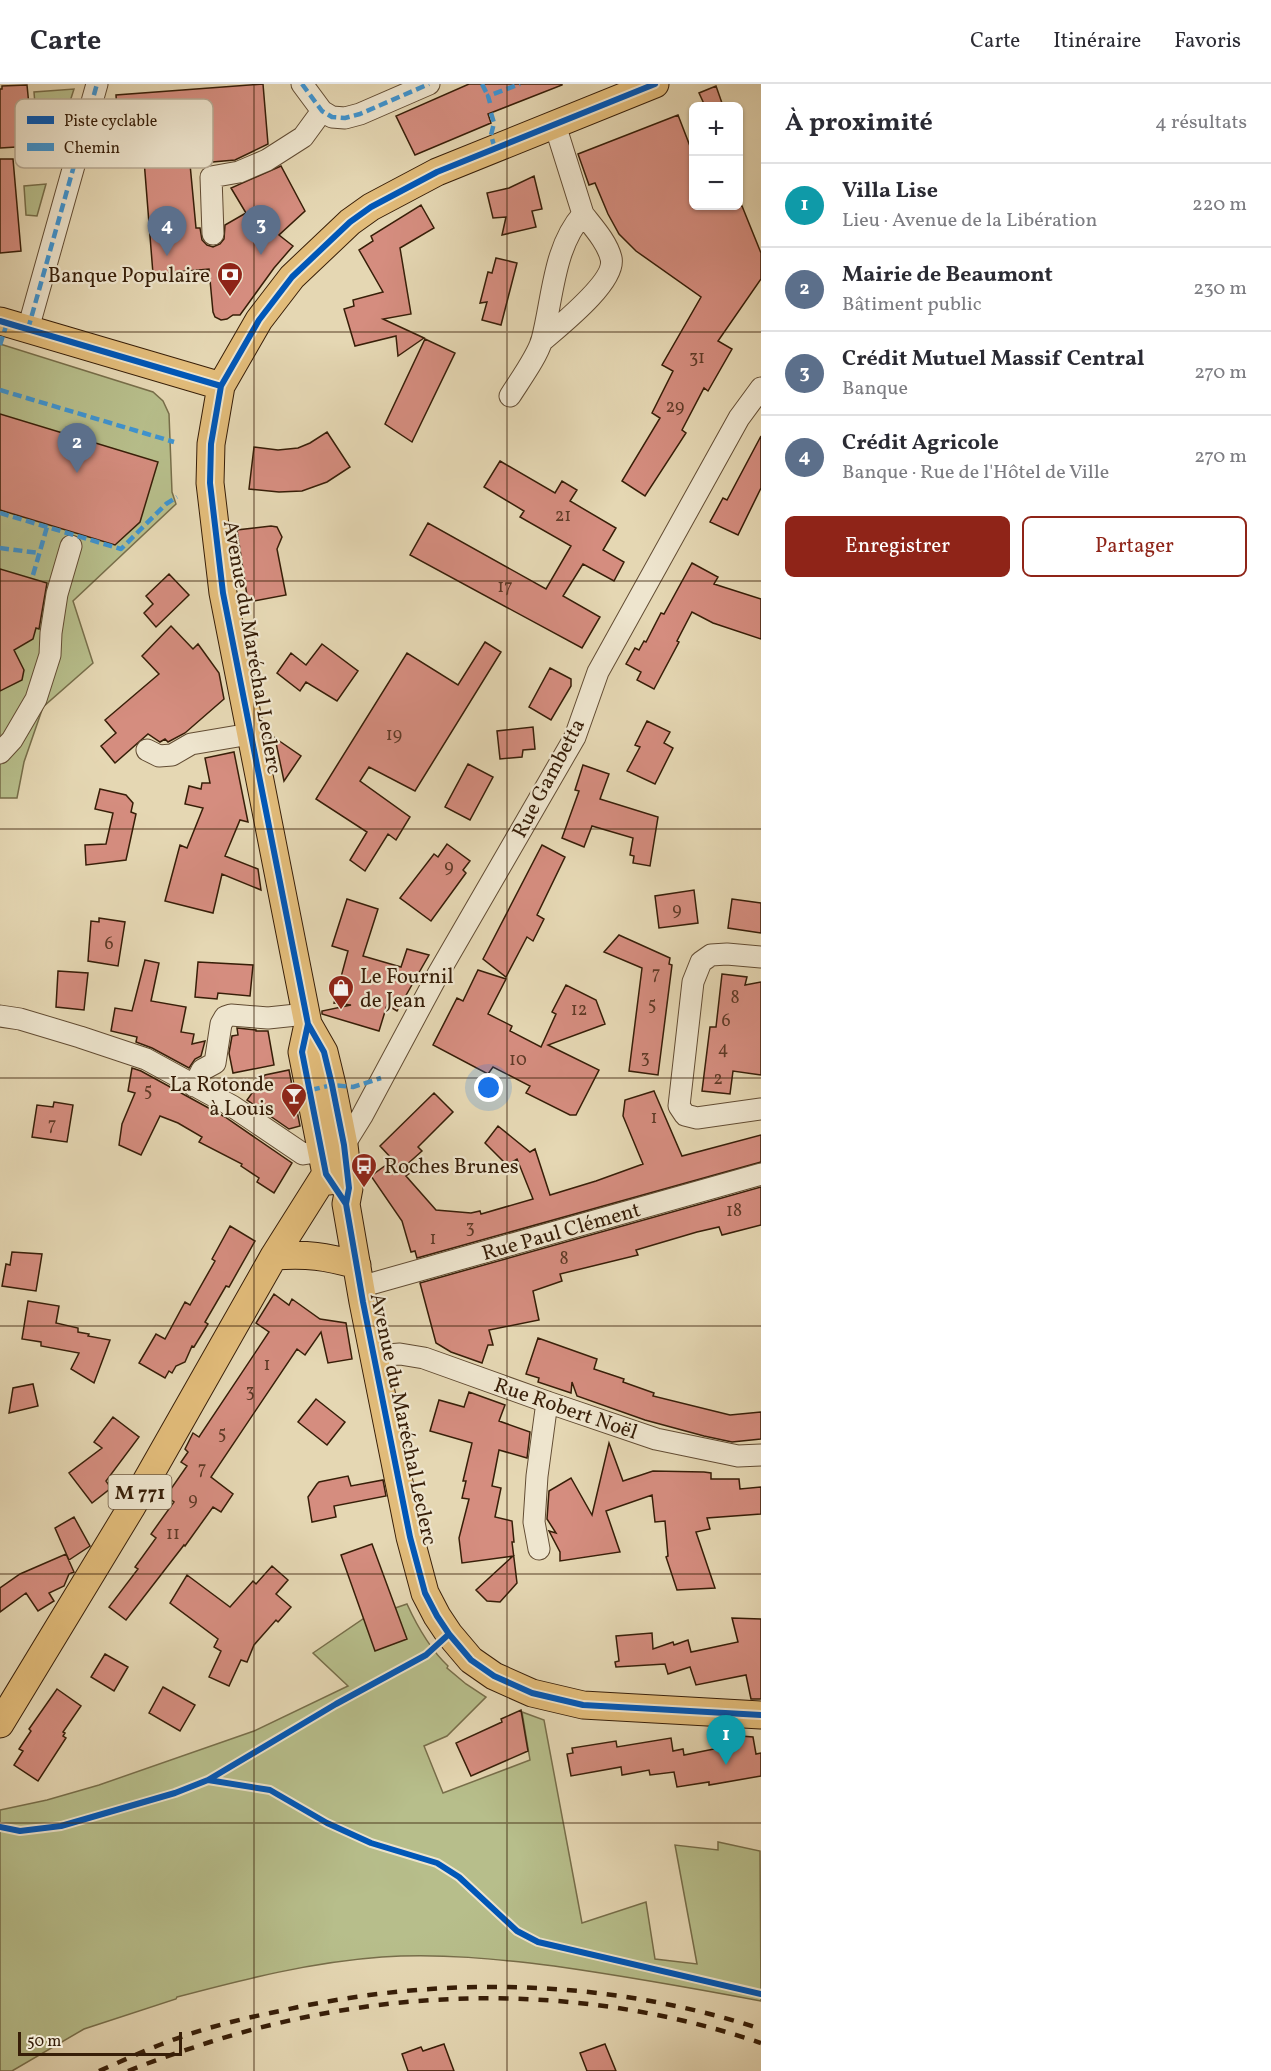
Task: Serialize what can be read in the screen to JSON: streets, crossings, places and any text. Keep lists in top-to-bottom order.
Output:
{
  "streets": {
    "main road": ["Avenue du Maréchal Leclerc", "M 771"],
    "street": ["Rue Gambetta", "Rue Paul Clément", "Rue Robert Noël"]
  },
  "crossings": [
    ["Avenue du Maréchal Leclerc", "Rue Gambetta"],
    ["Avenue du Maréchal Leclerc", "Rue Paul Clément"],
    ["Avenue du Maréchal Leclerc", "Rue Robert Noël"],
    ["Avenue du Maréchal Leclerc", "M 771"],
    ["Rue Gambetta", "M 771"]
  ],
  "places": {
    "bank": ["Banque Populaire"],
    "shop": ["Le Fournil de Jean"],
    "bar": ["La Rotonde à Louis"],
    "bus stop": ["Roches Brunes"]
  },
  "house_numbers": [
    "31",
    "29",
    "21",
    "17",
    "19",
    "9",
    "9",
    "6",
    "7",
    "8",
    "5",
    "12",
    "6",
    "4",
    "3",
    "10",
    "2",
    "5",
    "1",
    "7",
    "18",
    "3",
    "1",
    "8",
    "1",
    "3",
    "5",
    "7",
    "9",
    "11"
  ],
  "legend": ["Piste cyclable", "Chemin"],
  "scale_bar": "50 m",
  "page": {
    "header": "Carte",
    "nav": ["Carte", "Itinéraire", "Favoris"],
    "heading": ["À proximité", "4 résultats"],
    "map_buttons": ["+", "−"],
    "list": [
      {
        "mark": "1",
        "name": "Villa Lise",
        "note": "Lieu · Avenue de la Libération",
        "value": "220 m"
      },
      {
        "mark": "2",
        "name": "Mairie de Beaumont",
        "note": "Bâtiment public",
        "value": "230 m"
      },
      {
        "mark": "3",
        "name": "Crédit Mutuel Massif Central",
        "note": "Banque",
        "value": "270 m"
      },
      {
        "mark": "4",
        "name": "Crédit Agricole",
        "note": "Banque · Rue de l'Hôtel de Ville",
        "value": "270 m"
      }
    ],
    "pins": [
      "3",
      "4",
      "2",
      "1"
    ],
    "buttons": ["Enregistrer", "Partager"],
    "scale": "50 m"
  }
}
